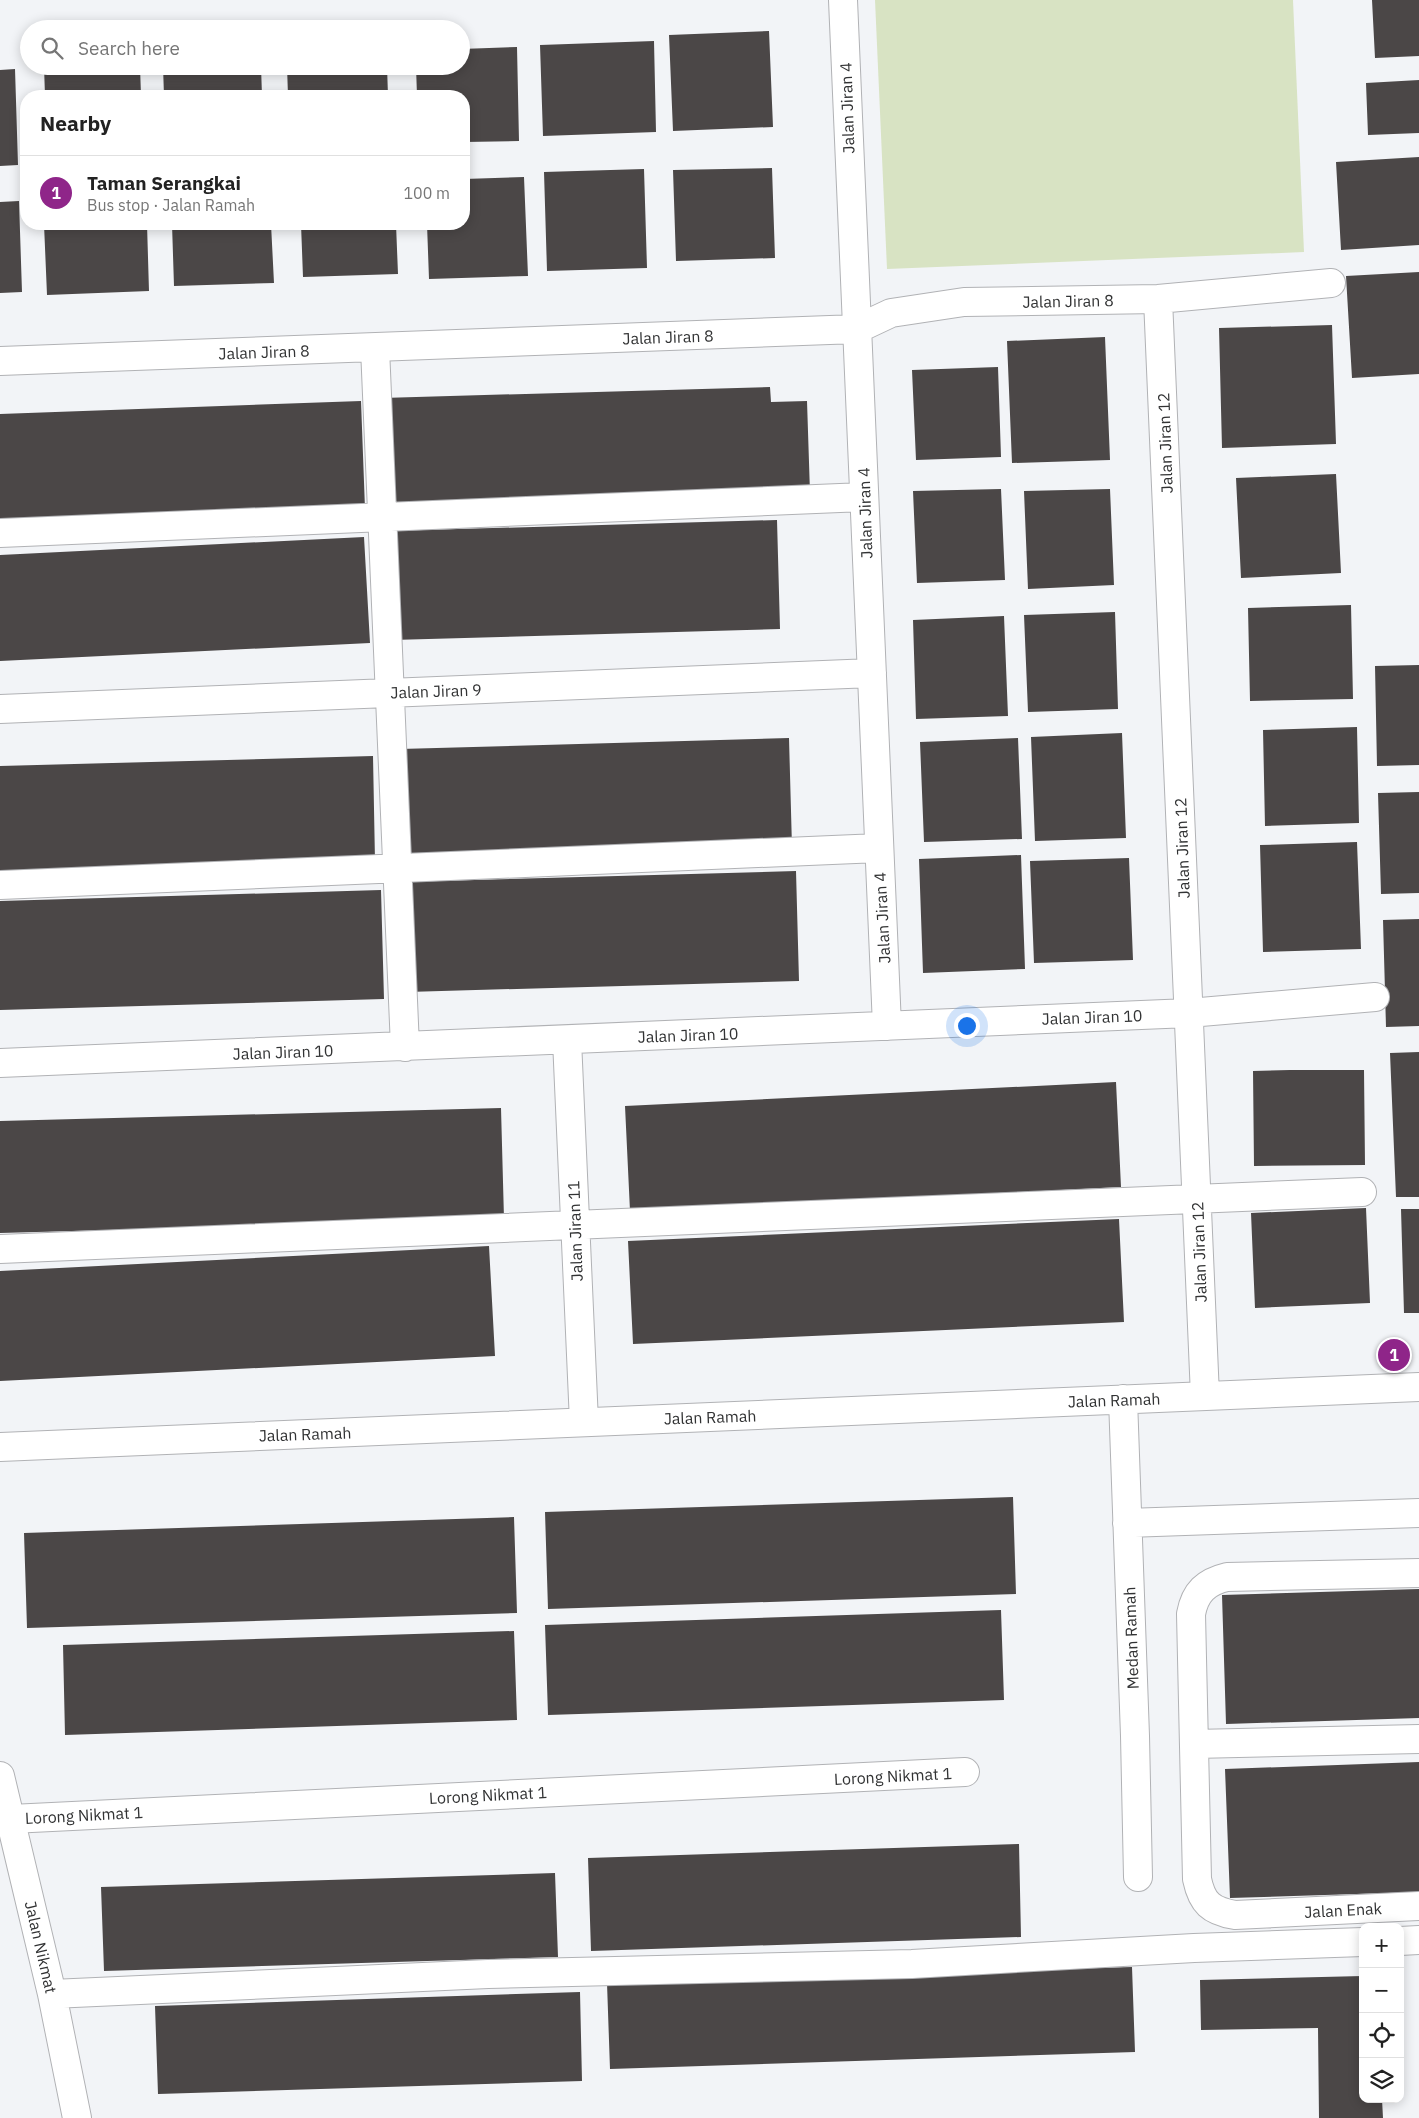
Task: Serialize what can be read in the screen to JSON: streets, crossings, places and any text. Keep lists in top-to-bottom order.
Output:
{
  "streets": {
    "street": [
      "Jalan Jiran 4",
      "Jalan Jiran 8",
      "Jalan Jiran 12",
      "Jalan Jiran 9",
      "Jalan Jiran 10",
      "Jalan Jiran 11",
      "Jalan Ramah",
      "Medan Ramah",
      "Lorong Nikmat 1",
      "Jalan Enak",
      "Jalan Nikmat"
    ]
  },
  "crossings": [
    ["Jalan Jiran 4", "Jalan Jiran 8"],
    ["Jalan Jiran 4", "Jalan Jiran 9"],
    ["Jalan Jiran 4", "Jalan Jiran 10"],
    ["Jalan Jiran 8", "Jalan Jiran 12"],
    ["Jalan Jiran 12", "Jalan Jiran 10"],
    ["Jalan Jiran 12", "Jalan Ramah"],
    ["Jalan Jiran 10", "Jalan Jiran 11"],
    ["Jalan Jiran 11", "Jalan Ramah"],
    ["Jalan Ramah", "Medan Ramah"],
    ["Lorong Nikmat 1", "Jalan Nikmat"]
  ],
  "page": {
    "search": "Search here",
    "heading": "Nearby",
    "list": [
      {
        "mark": "1",
        "name": "Taman Serangkai",
        "note": "Bus stop · Jalan Ramah",
        "value": "100 m"
      }
    ],
    "pins": "1",
    "map_buttons": ["+", "−"]
  }
}
